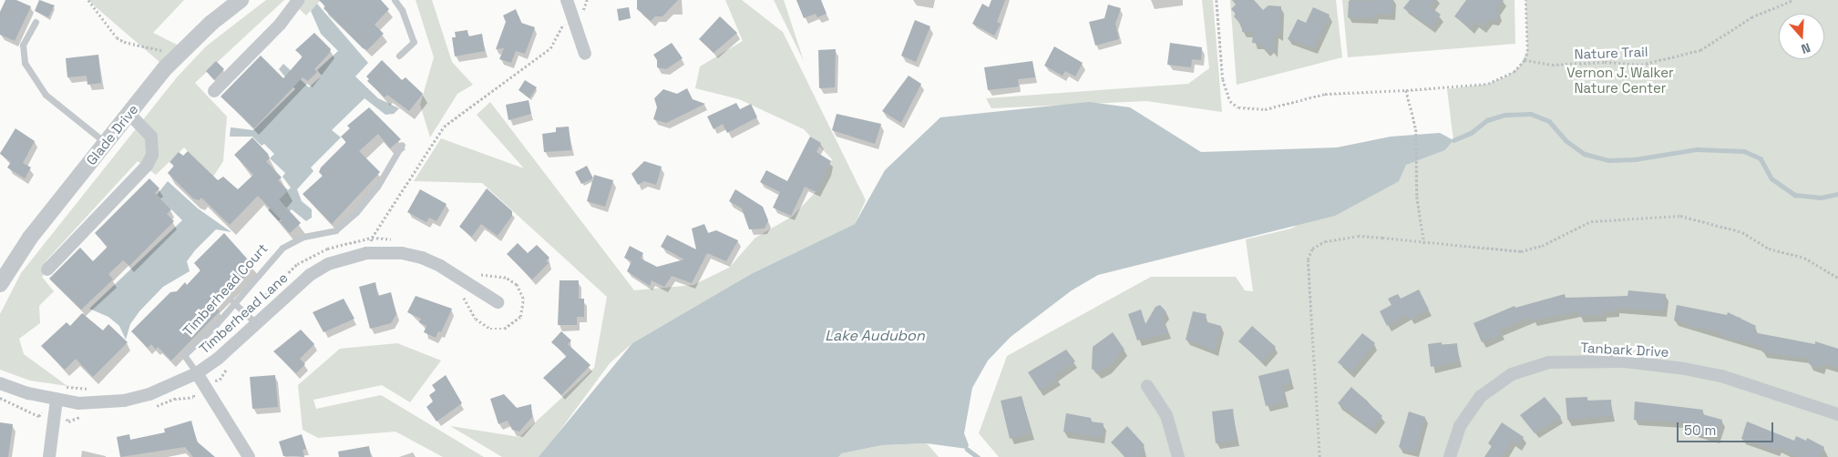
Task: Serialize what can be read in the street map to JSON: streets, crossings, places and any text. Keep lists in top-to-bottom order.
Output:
{
  "streets": {
    "street": ["Glade Drive", "Timberhead Lane", "Tanbark Drive"],
    "lane": ["Timberhead Court"],
    "path": ["Nature Trail"]
  },
  "crossings": [
    ["Timberhead Court", "Timberhead Lane"]
  ],
  "water": ["Lake Audubon"],
  "parks": ["Vernon J. Walker Nature Center"],
  "scale_bar": "50 m",
  "north": "bottom"
}
